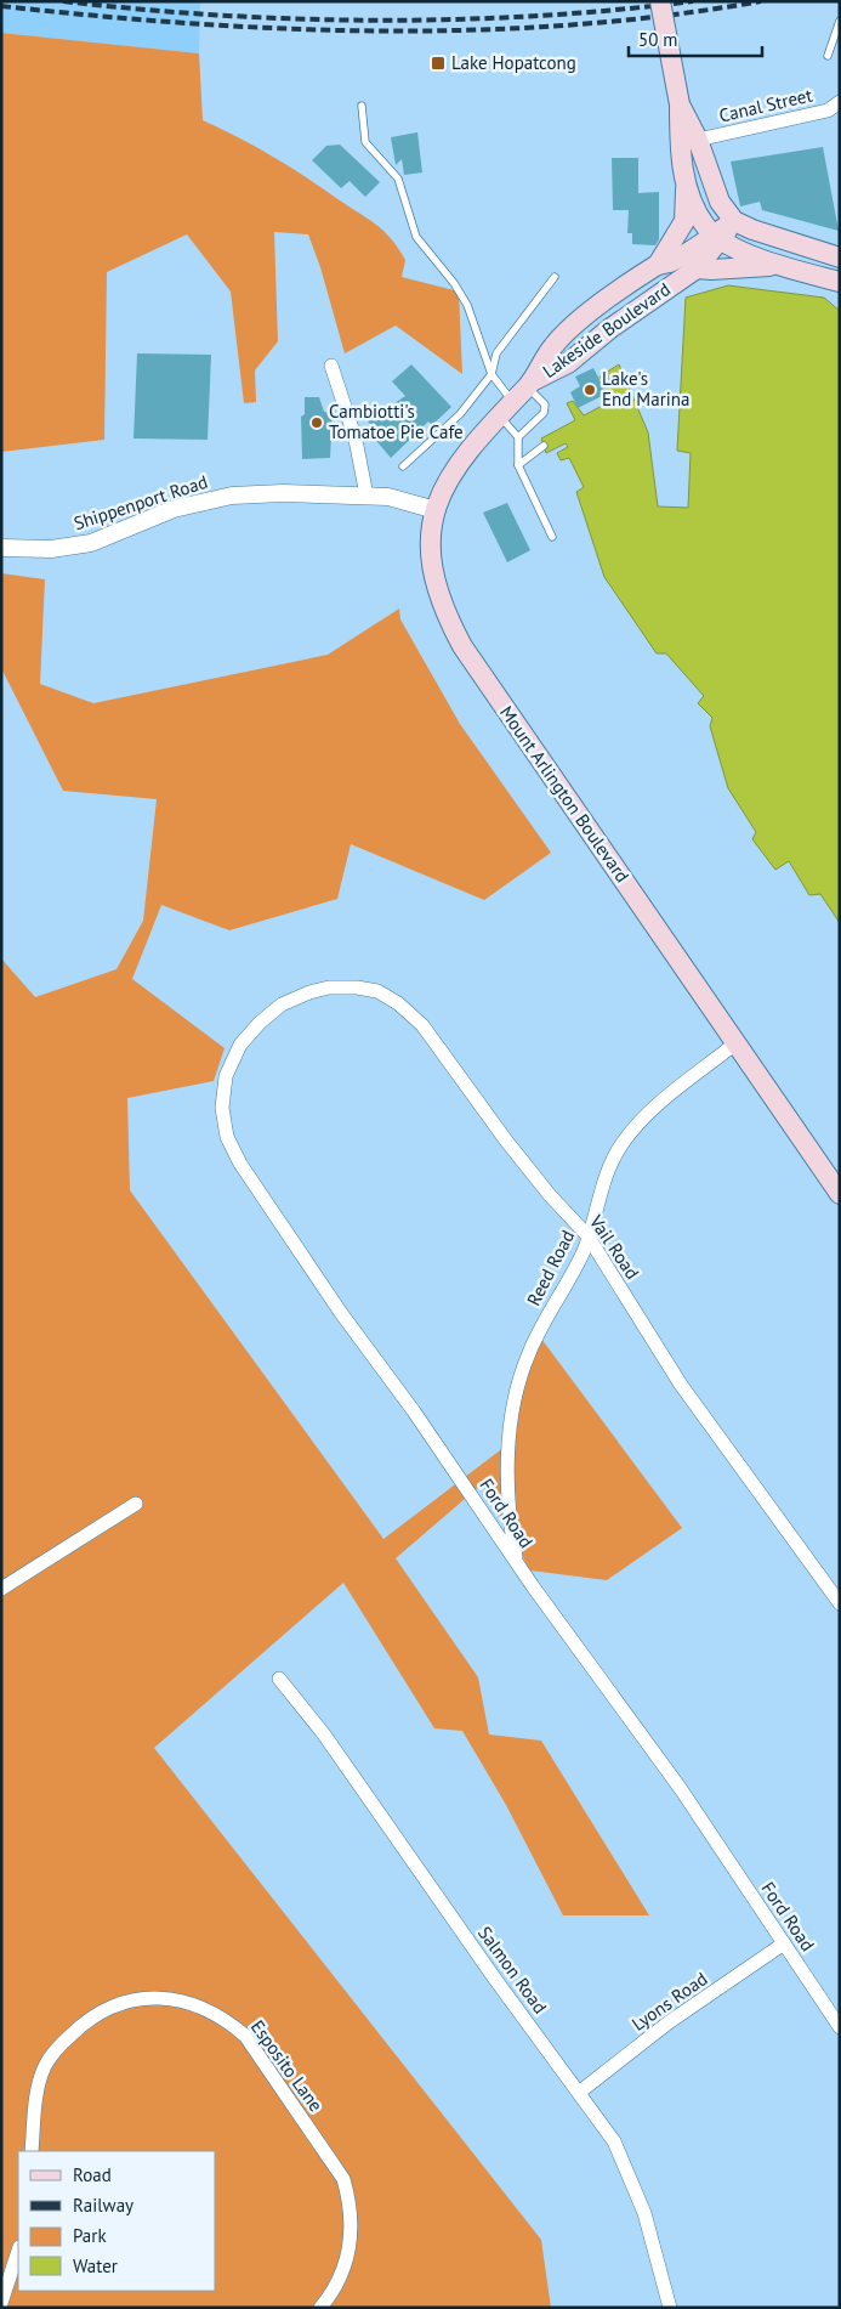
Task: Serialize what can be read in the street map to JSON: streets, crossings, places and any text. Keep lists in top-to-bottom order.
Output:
{
  "streets": {
    "main road": ["Lakeside Boulevard", "Mount Arlington Boulevard"],
    "street": [
      "Canal Street",
      "Shippenport Road",
      "Vail Road",
      "Reed Road",
      "Ford Road",
      "Salmon Road",
      "Lyons Road",
      "Esposito Lane"
    ]
  },
  "crossings": [
    ["Lakeside Boulevard", "Mount Arlington Boulevard"],
    ["Shippenport Road", "Mount Arlington Boulevard"],
    ["Mount Arlington Boulevard", "Reed Road"],
    ["Vail Road", "Reed Road"],
    ["Vail Road", "Ford Road"],
    ["Reed Road", "Ford Road"],
    ["Ford Road", "Lyons Road"],
    ["Salmon Road", "Lyons Road"]
  ],
  "places": {
    "transit": ["Lake Hopatcong"],
    "other": ["Lake's End Marina", "Cambiotti's Tomatoe Pie Cafe"]
  },
  "legend": [
    "Road",
    "Railway",
    "Park",
    "Water"
  ],
  "scale_bar": "50 m"
}
